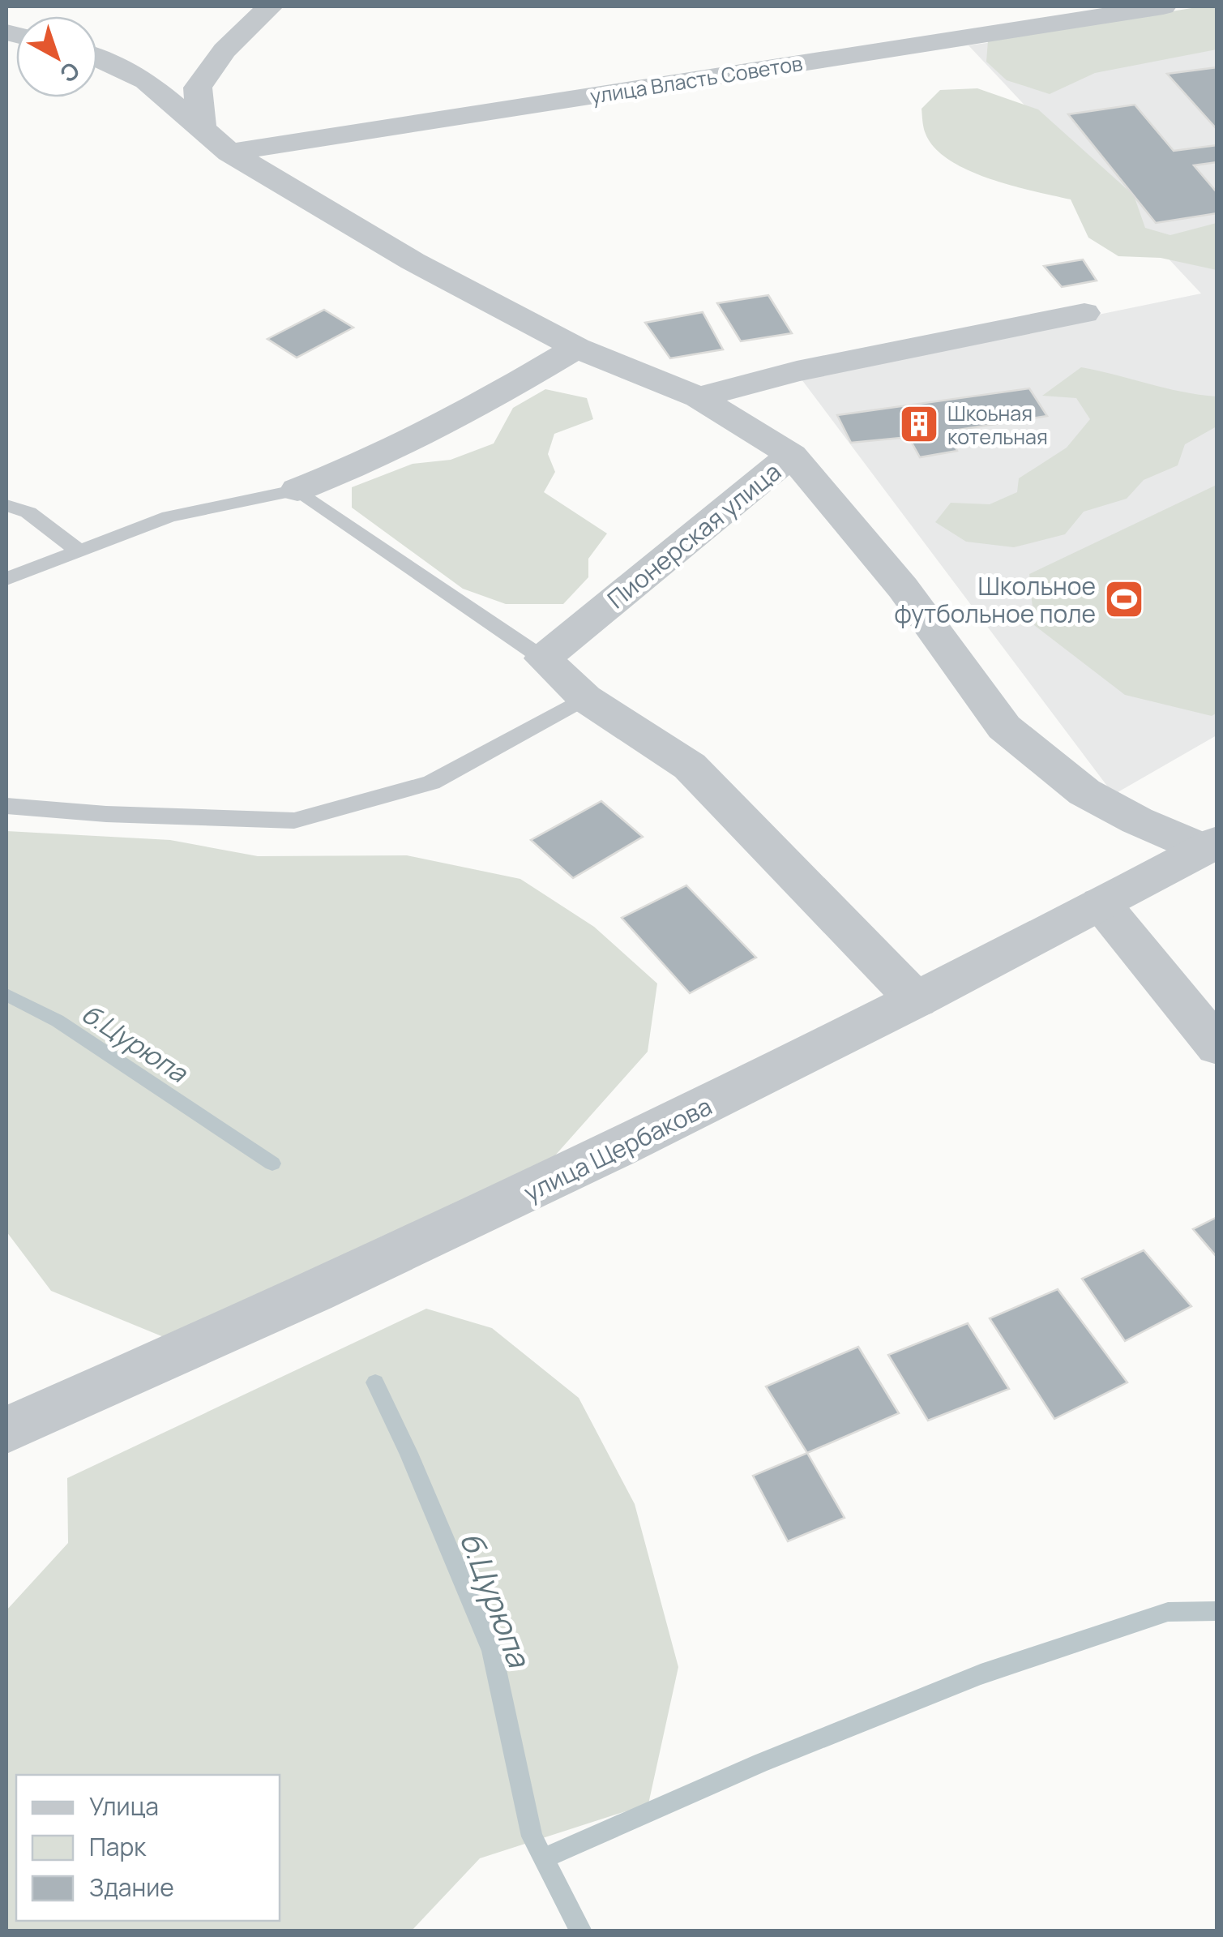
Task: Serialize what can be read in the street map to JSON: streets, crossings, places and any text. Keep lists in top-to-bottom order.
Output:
{
  "streets": {
    "street": ["улица Власть Советов", "Пионерская улица", "улица Щербакова"]
  },
  "crossings": [
    ["улица Власть Советов", "Пионерская улица"]
  ],
  "water": ["б.Цурюпа"],
  "places": {
    "building": ["Шкоьная котельная"],
    "sports": ["Школьное футбольное поле"]
  },
  "legend": ["Улица", "Парк", "Здание"],
  "north": "bottom right"
}
